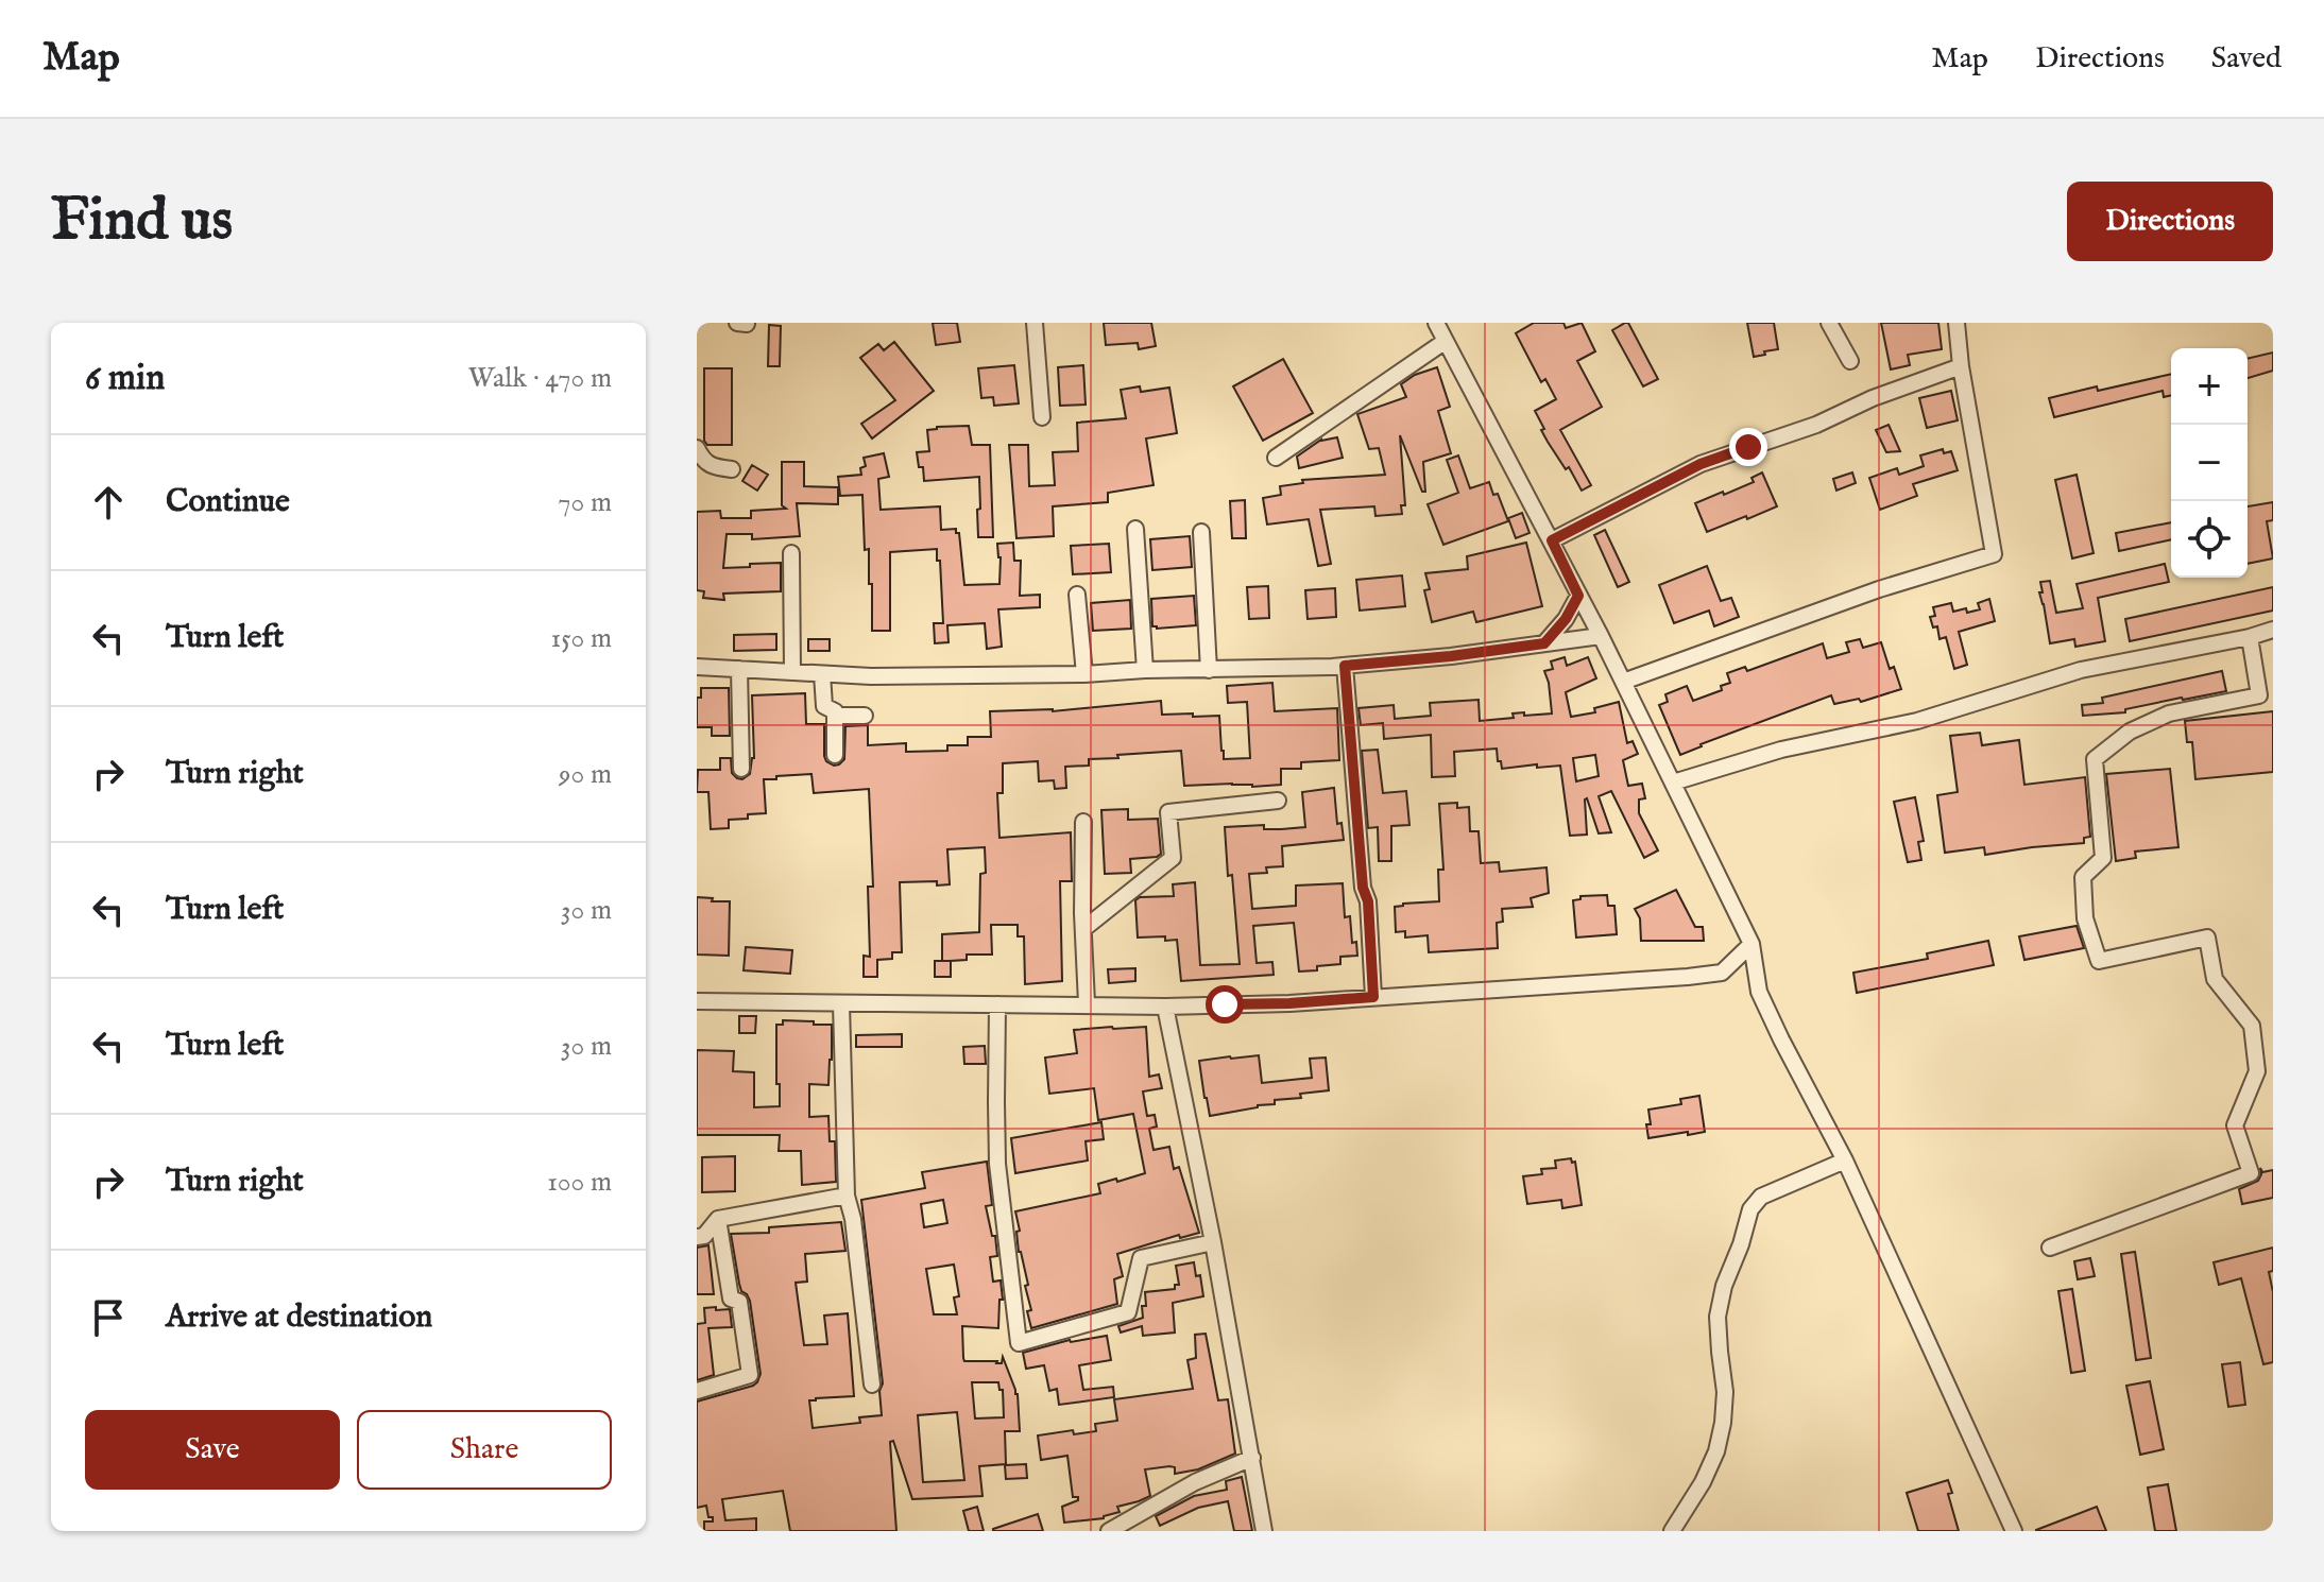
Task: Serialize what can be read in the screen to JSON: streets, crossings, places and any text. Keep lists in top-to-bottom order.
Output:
{
  "page": {
    "header": "Map",
    "nav": ["Map", "Directions", "Saved"],
    "buttons": [
      "Directions",
      ["Save", "Share"]
    ],
    "title": "Find us",
    "heading": ["6 min", "Walk · 470 m"],
    "map_buttons": ["+", "−"],
    "list": [
      ["Continue", "70 m"],
      ["Turn left", "150 m"],
      ["Turn right", "90 m"],
      ["Turn left", "30 m"],
      ["Turn left", "30 m"],
      ["Turn right", "100 m"],
      "Arrive at destination"
    ]
  }
}
